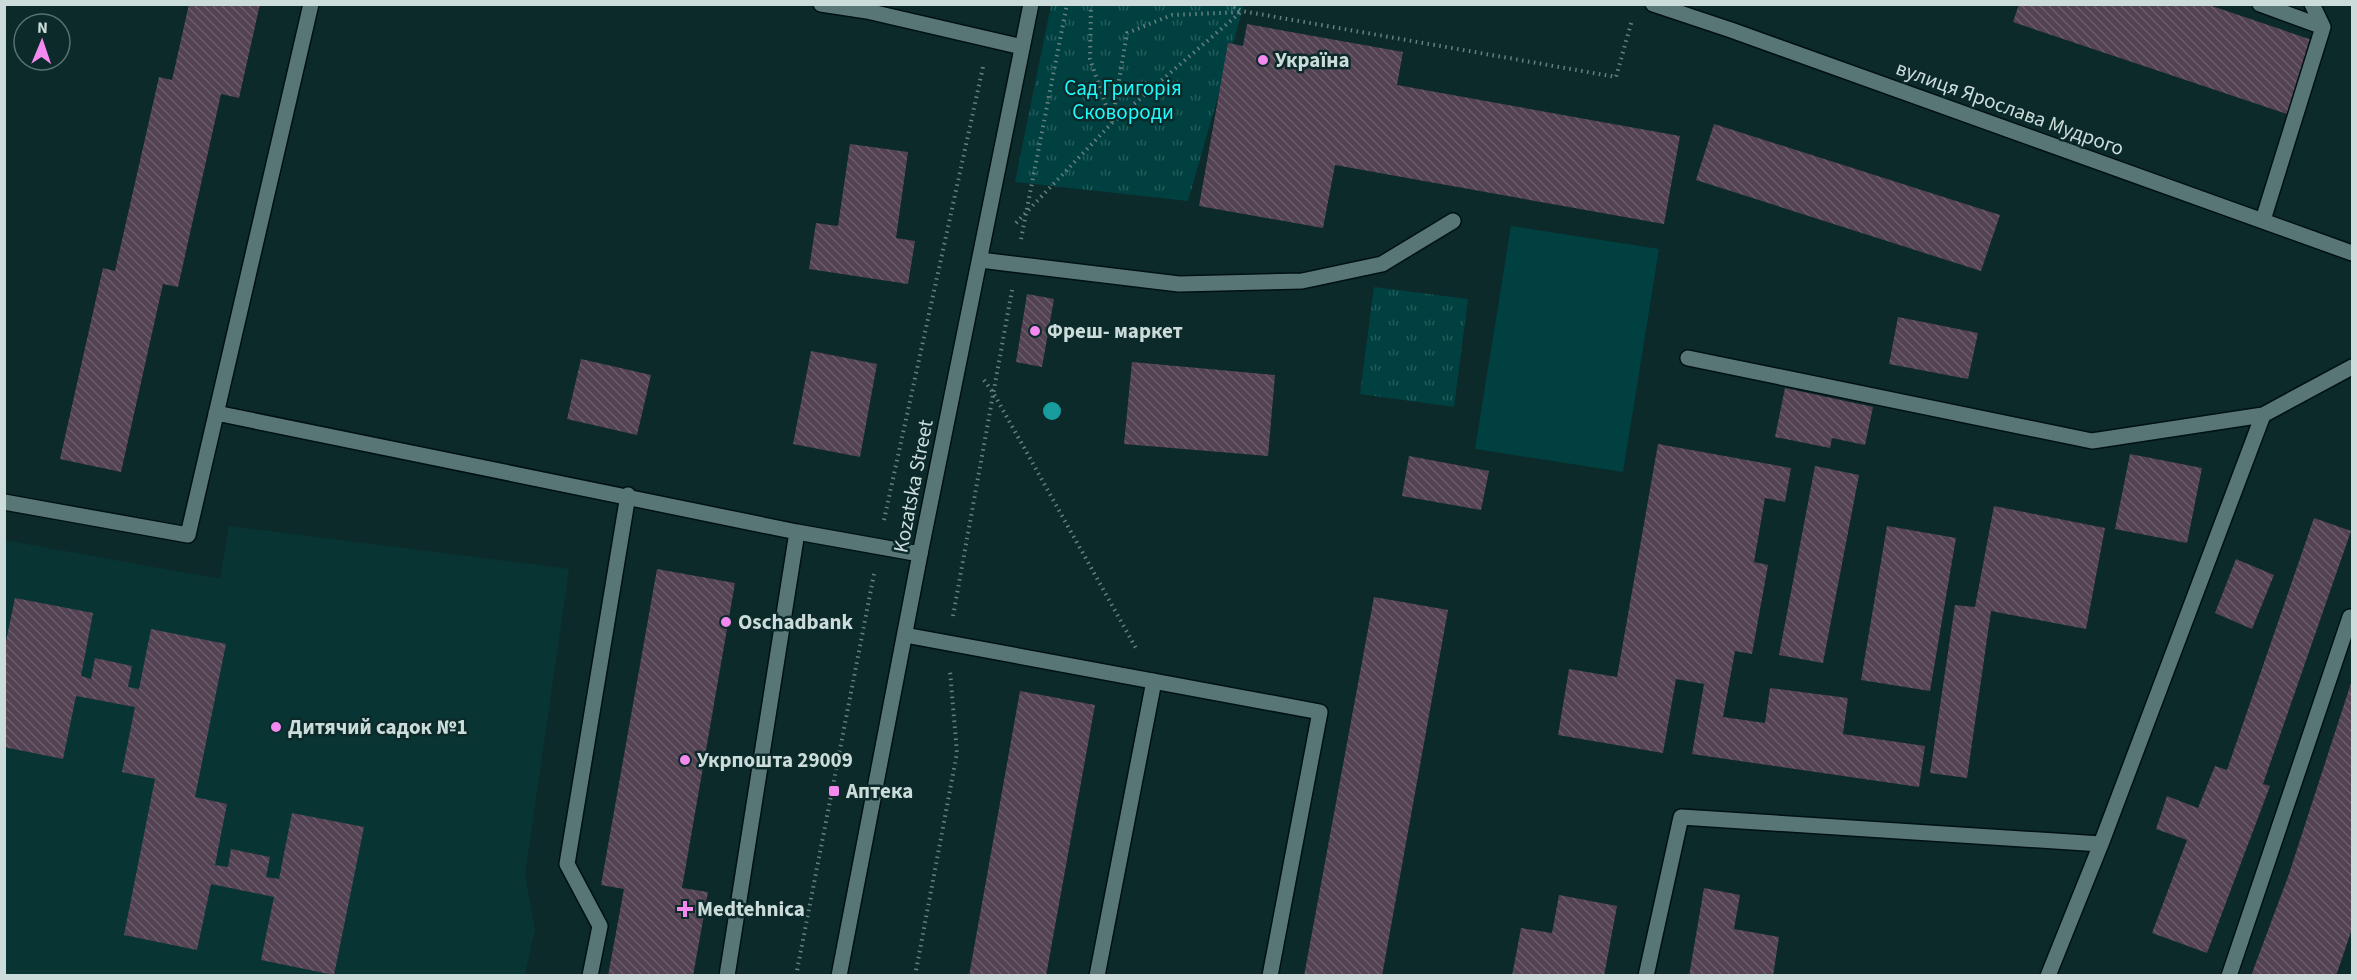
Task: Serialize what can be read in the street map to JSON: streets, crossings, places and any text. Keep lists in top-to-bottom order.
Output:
{
  "streets": {
    "street": ["вулиця Ярослава Мудрого", "Kozatska Street"]
  },
  "parks": ["Сад Григорія Сковороди"],
  "places": {
    "other": [
      "Україна",
      "Фреш- маркет",
      "Oschadbank",
      "Дитячий садок №1",
      "Укрпошта 29009"
    ],
    "transit": ["Аптека"],
    "health": ["Medtehnica"]
  },
  "north": "top"
}
